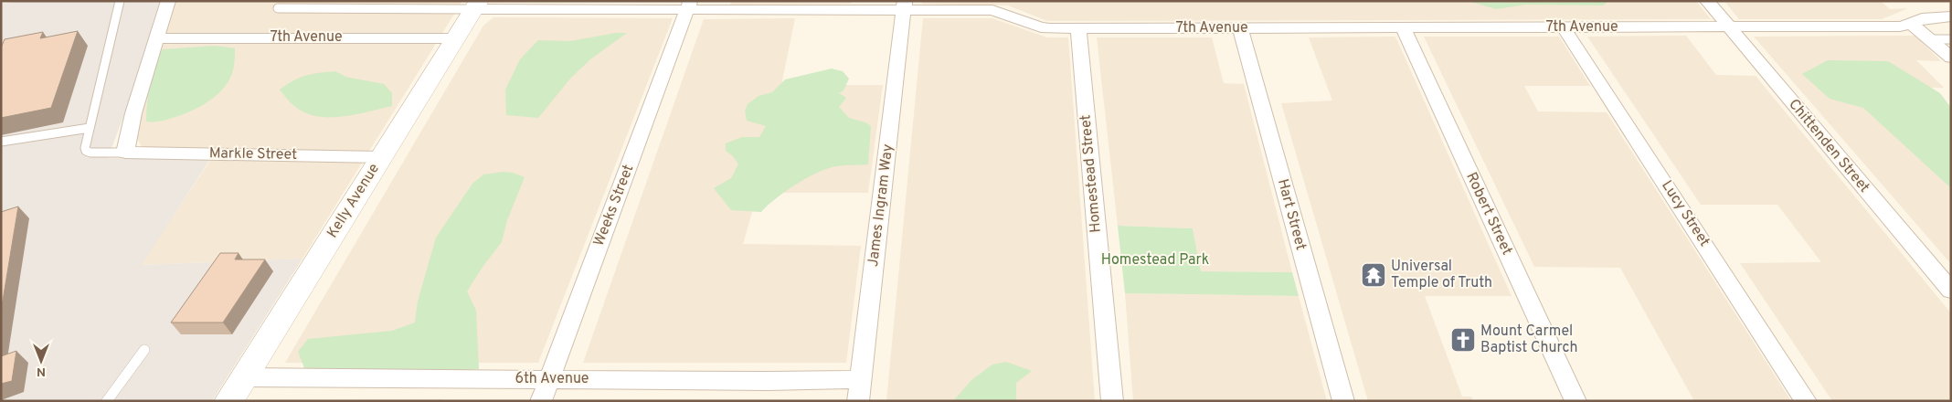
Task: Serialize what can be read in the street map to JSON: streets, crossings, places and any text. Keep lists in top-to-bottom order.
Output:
{
  "streets": {
    "main road": ["Kelly Avenue"],
    "street": [
      "7th Avenue",
      "Chittenden Street",
      "Markle Street",
      "Homestead Street",
      "Weeks Street",
      "James Ingram Way",
      "Robert Street",
      "Lucy Street",
      "Hart Street",
      "6th Avenue"
    ]
  },
  "crossings": [
    ["7th Avenue", "Chittenden Street"],
    ["7th Avenue", "Homestead Street"],
    ["7th Avenue", "Kelly Avenue"],
    ["7th Avenue", "Weeks Street"],
    ["7th Avenue", "James Ingram Way"],
    ["7th Avenue", "Robert Street"],
    ["7th Avenue", "Lucy Street"],
    ["7th Avenue", "Hart Street"],
    ["Markle Street", "Kelly Avenue"],
    ["Kelly Avenue", "6th Avenue"],
    ["Weeks Street", "6th Avenue"],
    ["James Ingram Way", "6th Avenue"]
  ],
  "parks": ["Homestead Park"],
  "places": {
    "temple": ["Universal Temple of Truth"],
    "church": ["Mount Carmel Baptist Church"]
  },
  "north": "bottom"
}
